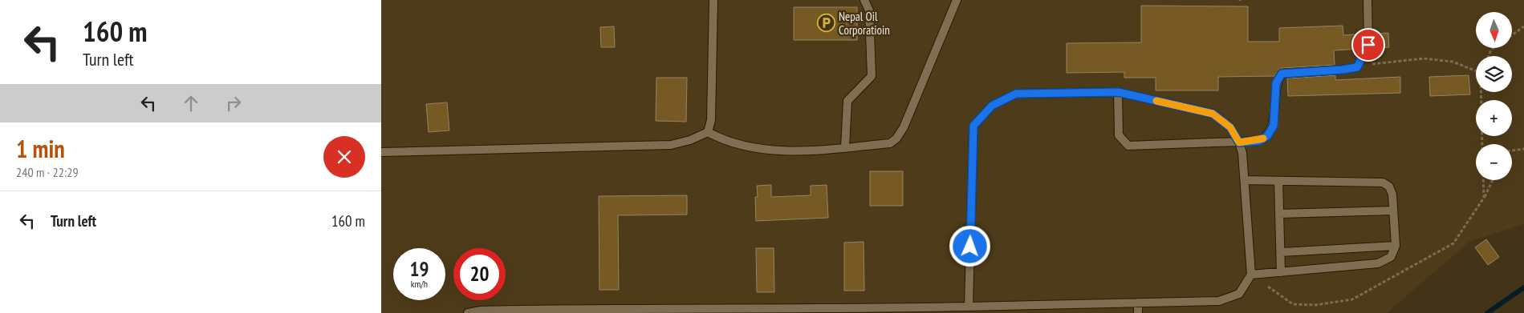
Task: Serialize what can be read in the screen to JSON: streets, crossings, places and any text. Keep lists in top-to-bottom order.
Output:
{
  "places": {
    "parking": ["Nepal Oil Corporatioin"]
  },
  "north": "bottom",
  "page": {
    "turn": ["160 m", "Turn left"],
    "map_buttons": ["+", "−"],
    "heading": ["1 min", "240 m · 22:29"],
    "list": [
      {
        "name": "Turn left",
        "value": "160 m"
      }
    ],
    "speed": "19 km/h",
    "limit": "20"
  }
}
